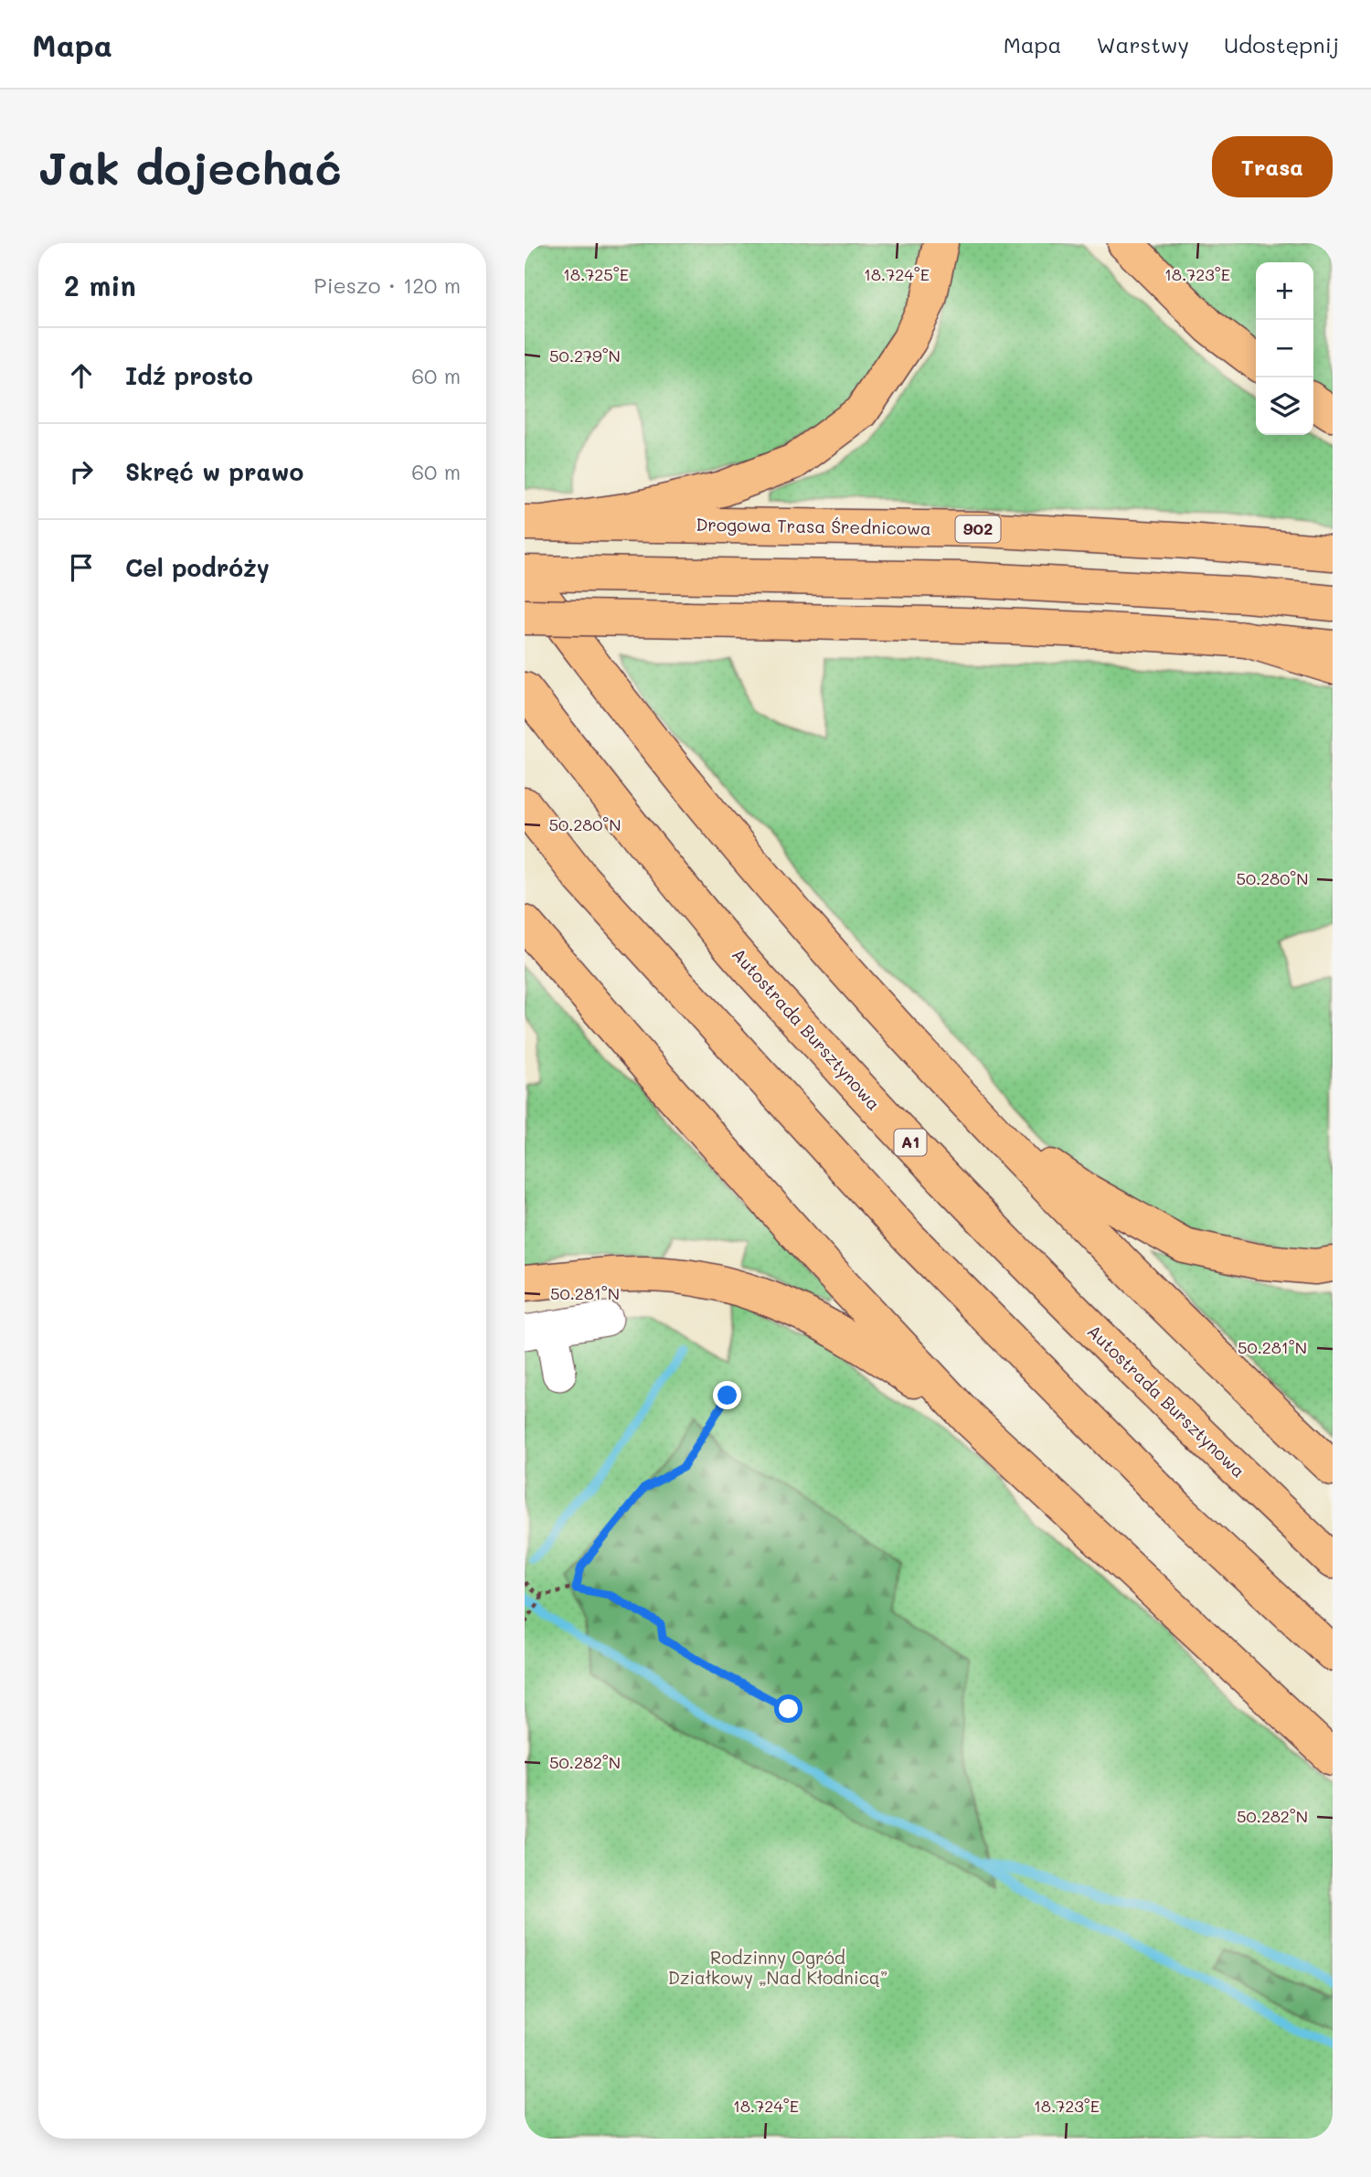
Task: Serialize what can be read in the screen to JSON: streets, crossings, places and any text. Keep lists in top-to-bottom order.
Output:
{
  "streets": {
    "main road": [
      "Drogowa Trasa Średnicowa",
      "902",
      "Autostrada Bursztynowa",
      "A1"
    ]
  },
  "parks": ["Rodzinny Ogród Działkowy „Nad Kłodnicą”"],
  "page": {
    "header": "Mapa",
    "nav": ["Mapa", "Warstwy", "Udostępnij"],
    "buttons": "Trasa",
    "title": "Jak dojechać",
    "heading": ["2 min", "Pieszo · 120 m"],
    "map_buttons": ["+", "−"],
    "list": [
      ["Idź prosto", "60 m"],
      ["Skręć w prawo", "60 m"],
      "Cel podróży"
    ]
  },
  "coordinates": [
    "18.725°E",
    "18.724°E",
    "18.723°E",
    "50.279°N",
    "50.280°N",
    "50.281°N",
    "50.282°N"
  ]
}
